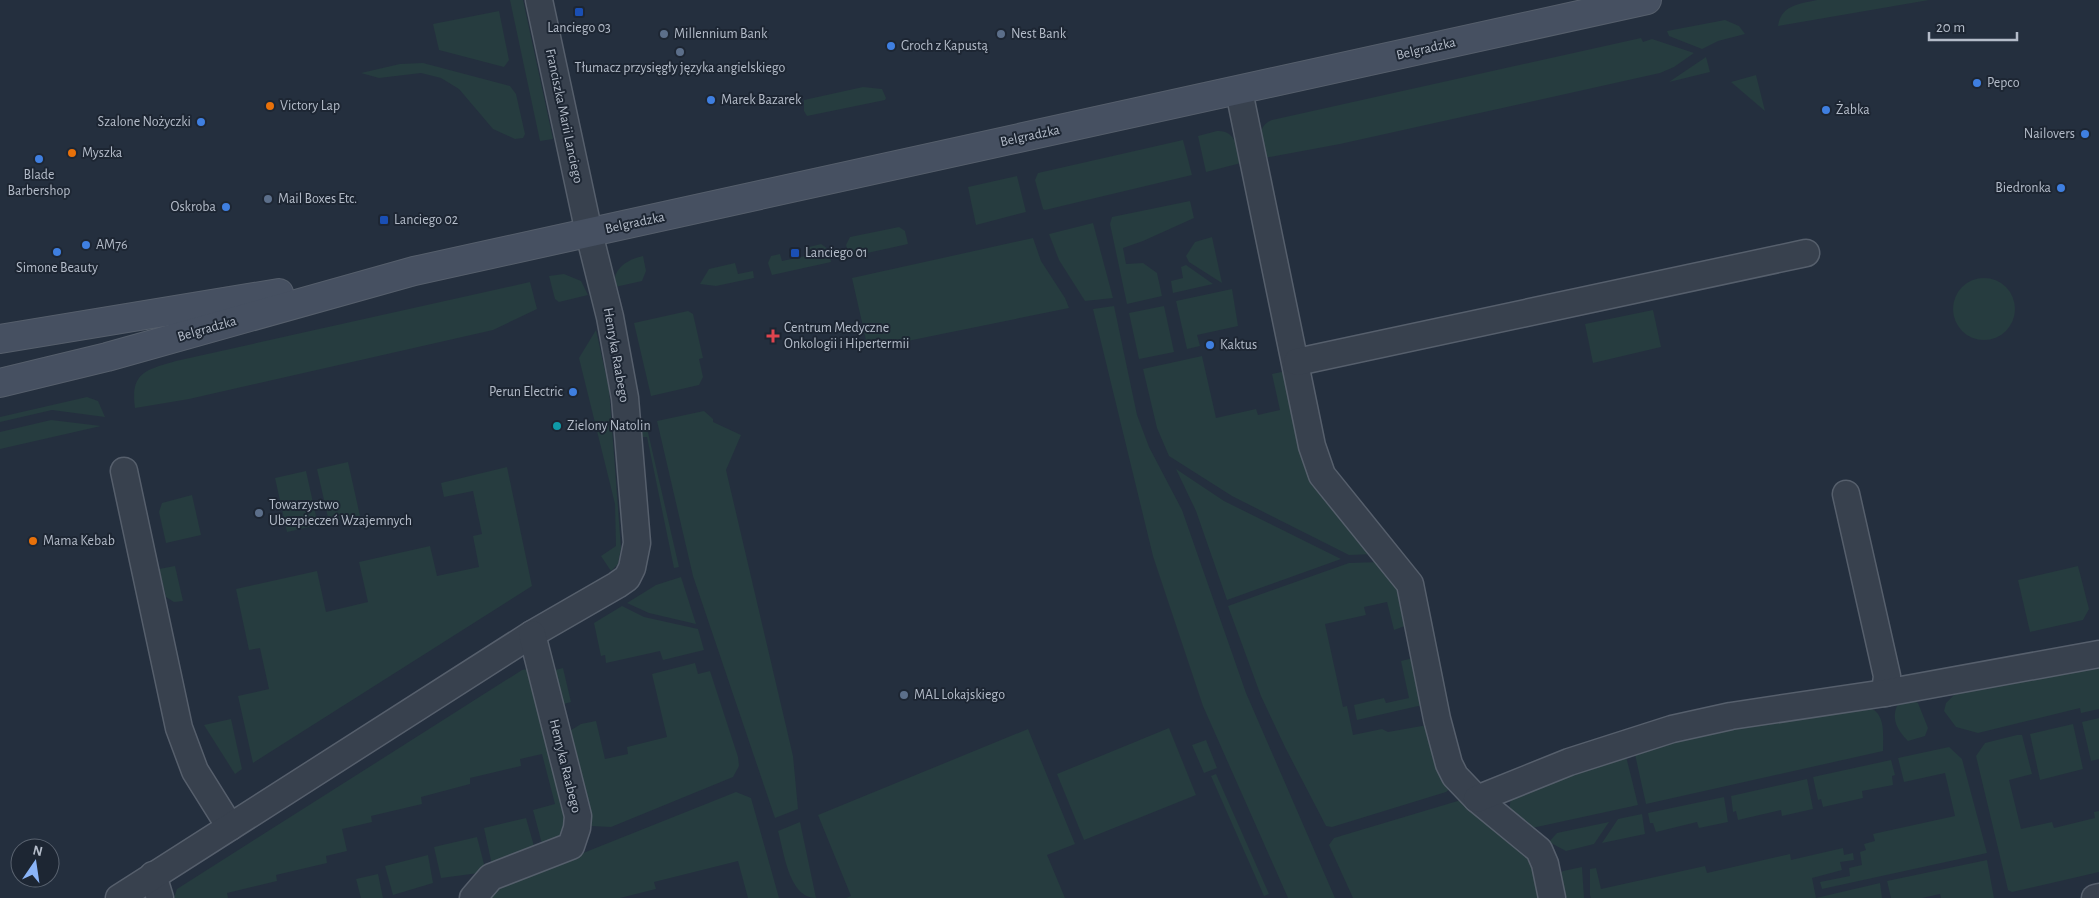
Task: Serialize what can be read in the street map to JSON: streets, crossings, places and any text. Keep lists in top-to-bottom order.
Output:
{
  "streets": {
    "street": ["Belgradzka", "Franciszka Marii Lanciego", "Henryka Raabego"]
  },
  "crossings": [
    ["Belgradzka", "Franciszka Marii Lanciego"],
    ["Belgradzka", "Henryka Raabego"],
    ["Franciszka Marii Lanciego", "Henryka Raabego"]
  ],
  "places": {
    "transit": ["Lanciego 03", "Lanciego 02", "Lanciego 01"],
    "other": [
      "Millennium Bank",
      "Nest Bank",
      "Groch z Kapustą",
      "Tłumacz przysięgły języka angielskiego",
      "Pepco",
      "Marek Bazarek",
      "Victory Lap",
      "Żabka",
      "Szalone Nożyczki",
      "Nailovers",
      "Myszka",
      "Blade Barbershop",
      "Biedronka",
      "Mail Boxes Etc.",
      "Oskroba",
      "AM76",
      "Simone Beauty",
      "Kaktus",
      "Perun Electric",
      "Zielony Natolin",
      "Towarzystwo Ubezpieczeń Wzajemnych",
      "Mama Kebab",
      "MAL Lokajskiego"
    ],
    "health": ["Centrum Medyczne Onkologii i Hipertermii"]
  },
  "scale_bar": "20 m",
  "north": "top"
}
